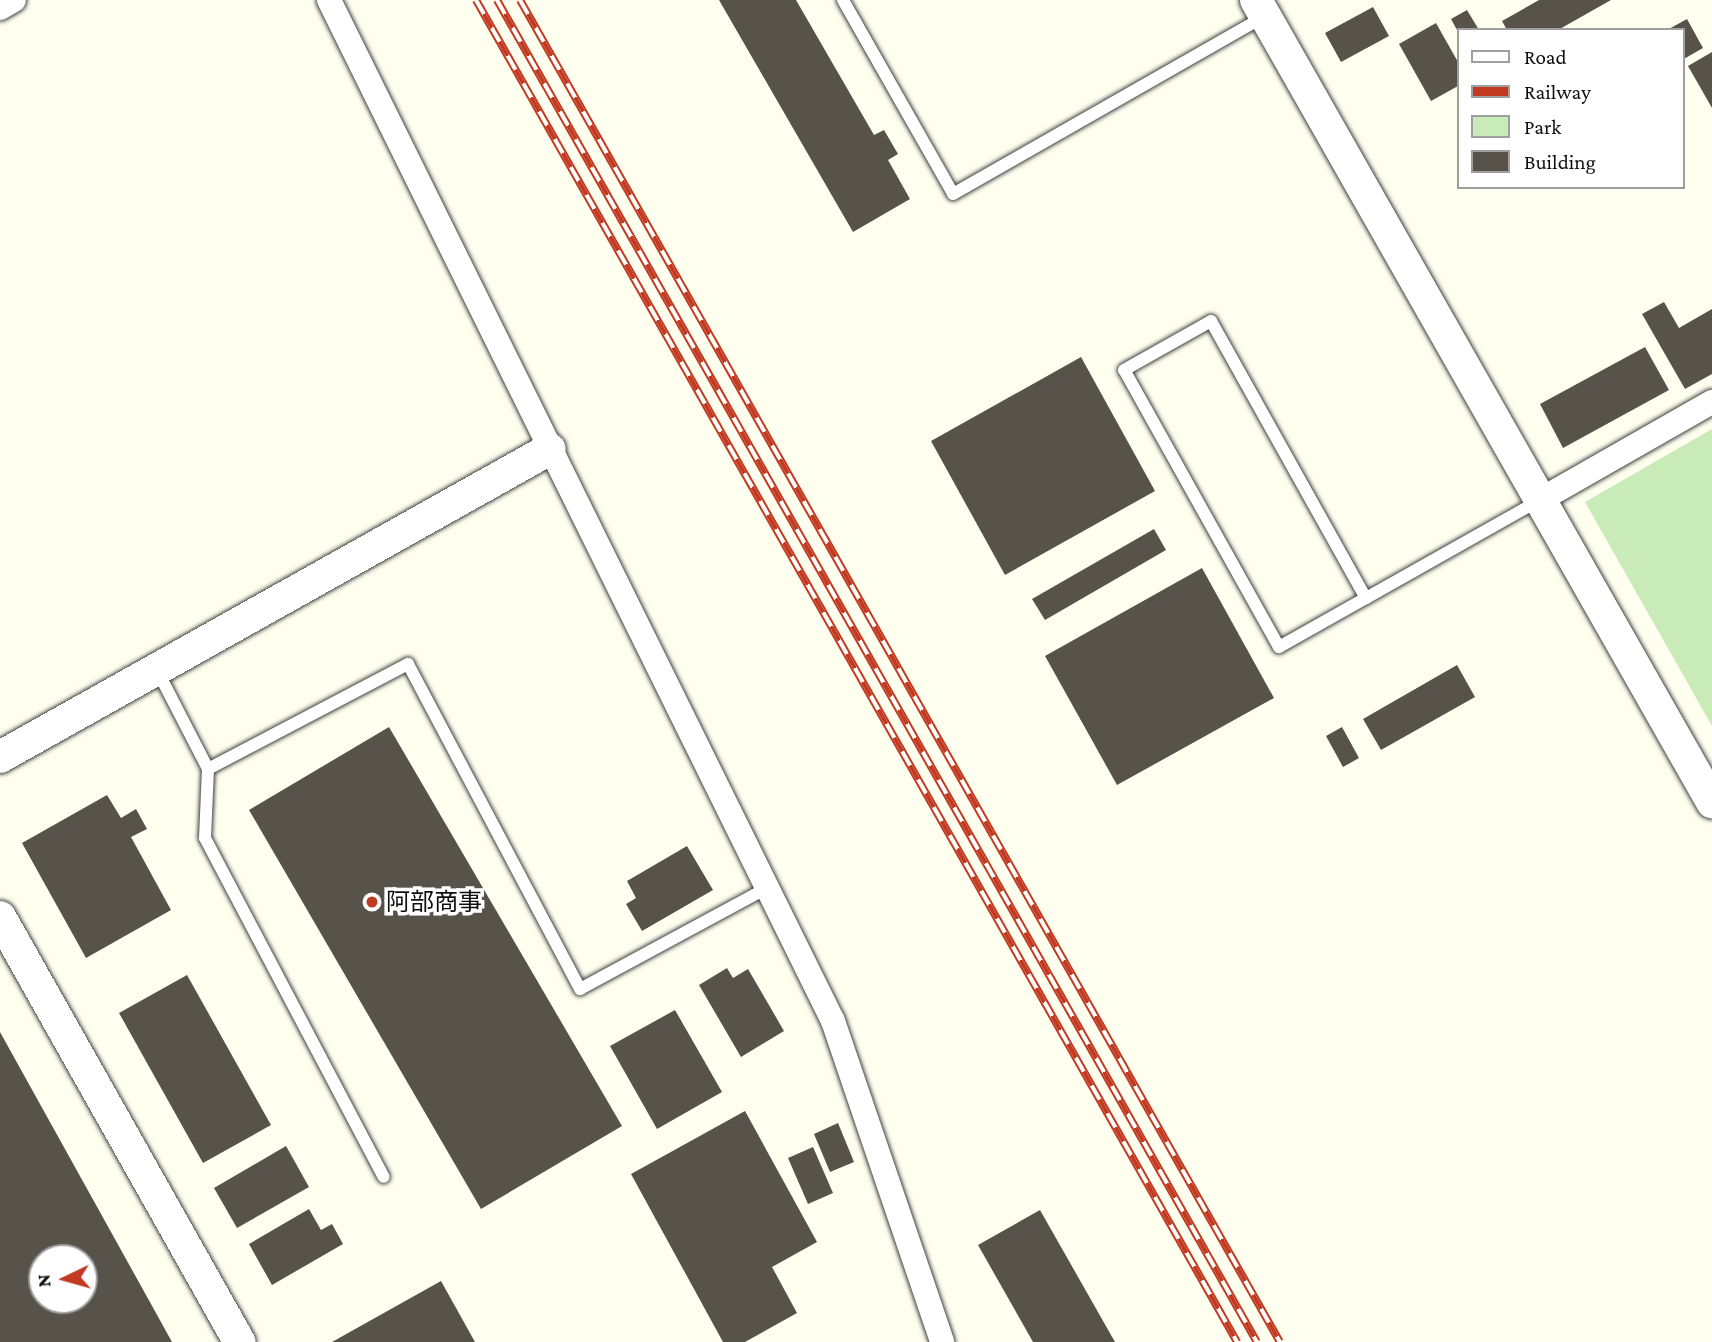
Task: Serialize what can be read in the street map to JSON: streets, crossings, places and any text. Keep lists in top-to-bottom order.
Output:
{
  "places": ["阿部商事"],
  "legend": [
    "Road",
    "Railway",
    "Park",
    "Building"
  ],
  "north": "left"
}
